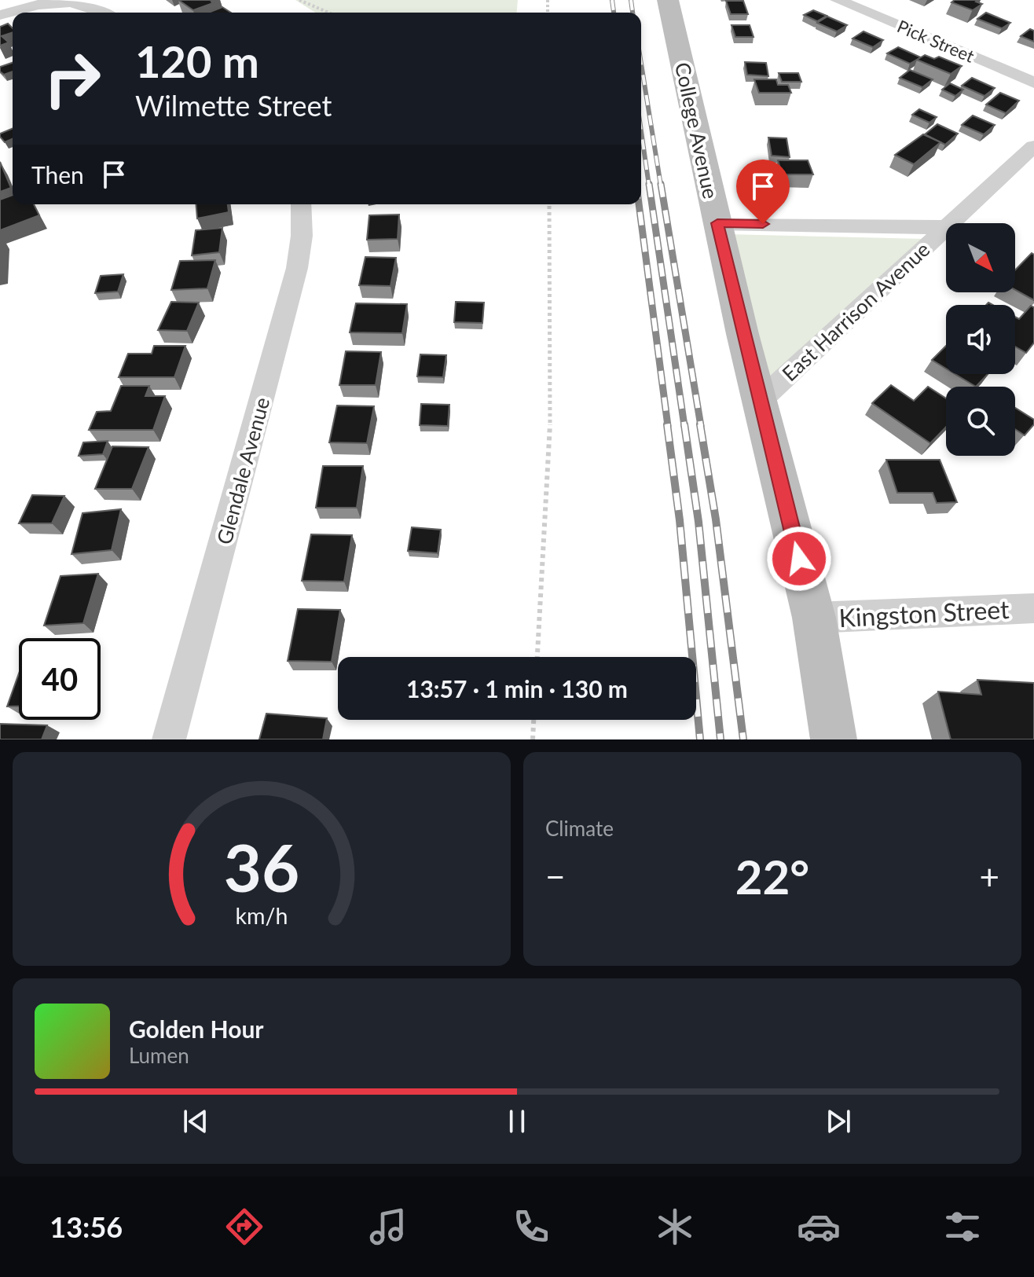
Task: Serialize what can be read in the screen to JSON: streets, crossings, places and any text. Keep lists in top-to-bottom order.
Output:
{
  "streets": {
    "street": [
      "Pick Street",
      "College Avenue",
      "East Harrison Avenue",
      "Glendale Avenue",
      "Kingston Street"
    ]
  },
  "crossings": [
    ["College Avenue", "East Harrison Avenue"],
    ["College Avenue", "Kingston Street"]
  ],
  "north": "bottom right",
  "page": {
    "turn": ["120 m", "Wilmette Street"],
    "then": "Then",
    "limit": "40",
    "trip": "13:57 · 1 min · 130 m",
    "tile": "Climate",
    "heat": ["−", "22°", "+"],
    "song": ["Golden Hour", "Lumen"],
    "tabs": "13:56",
    "gauge": ["36", "km/h"]
  }
}
